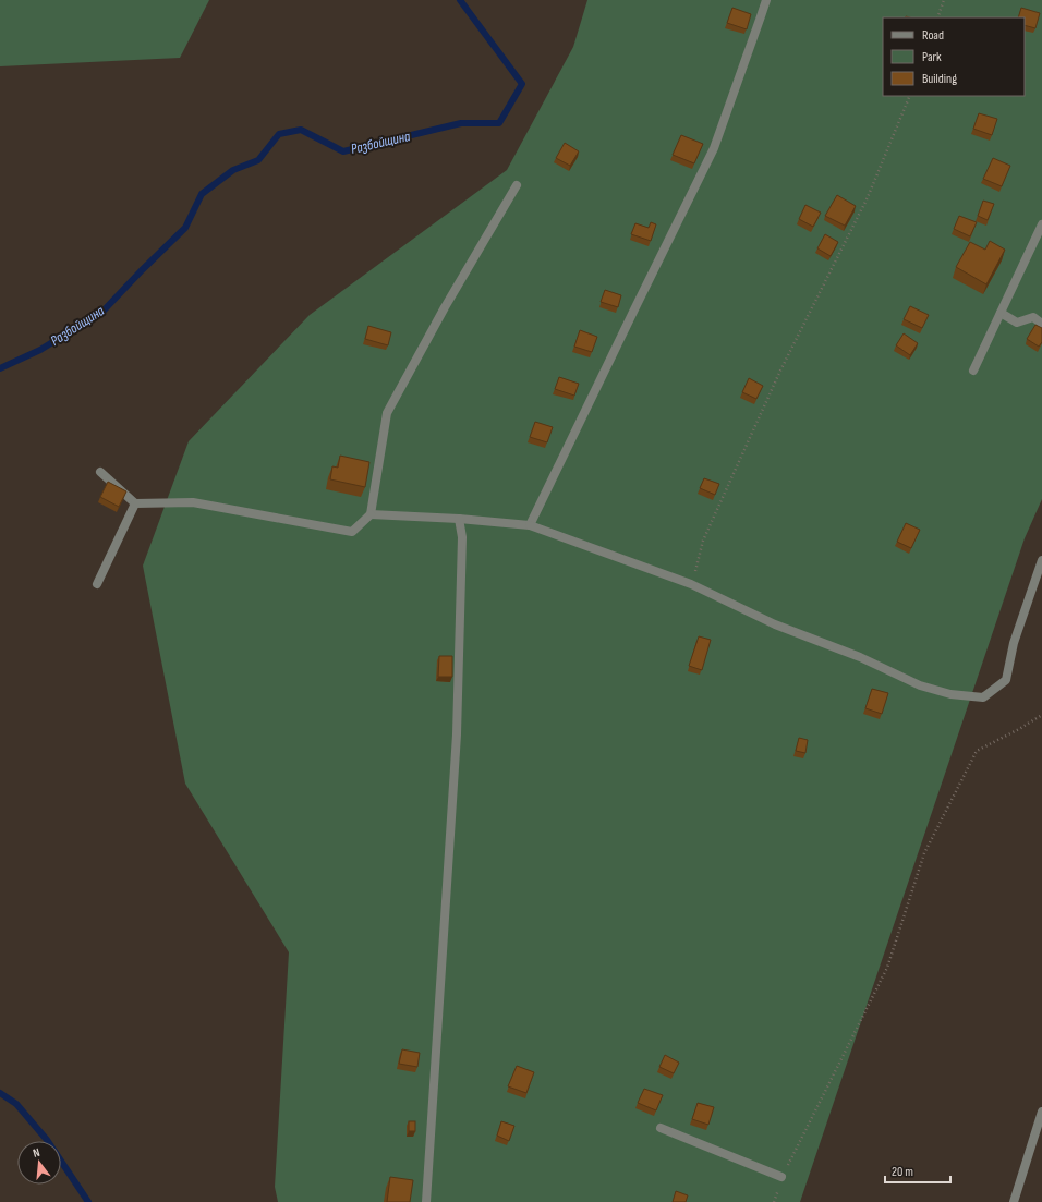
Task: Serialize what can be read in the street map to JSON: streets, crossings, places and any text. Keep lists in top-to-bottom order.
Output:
{
  "water": ["Разбойщина"],
  "legend": ["Road", "Park", "Building"],
  "scale_bar": "20 m",
  "north": "top"
}
